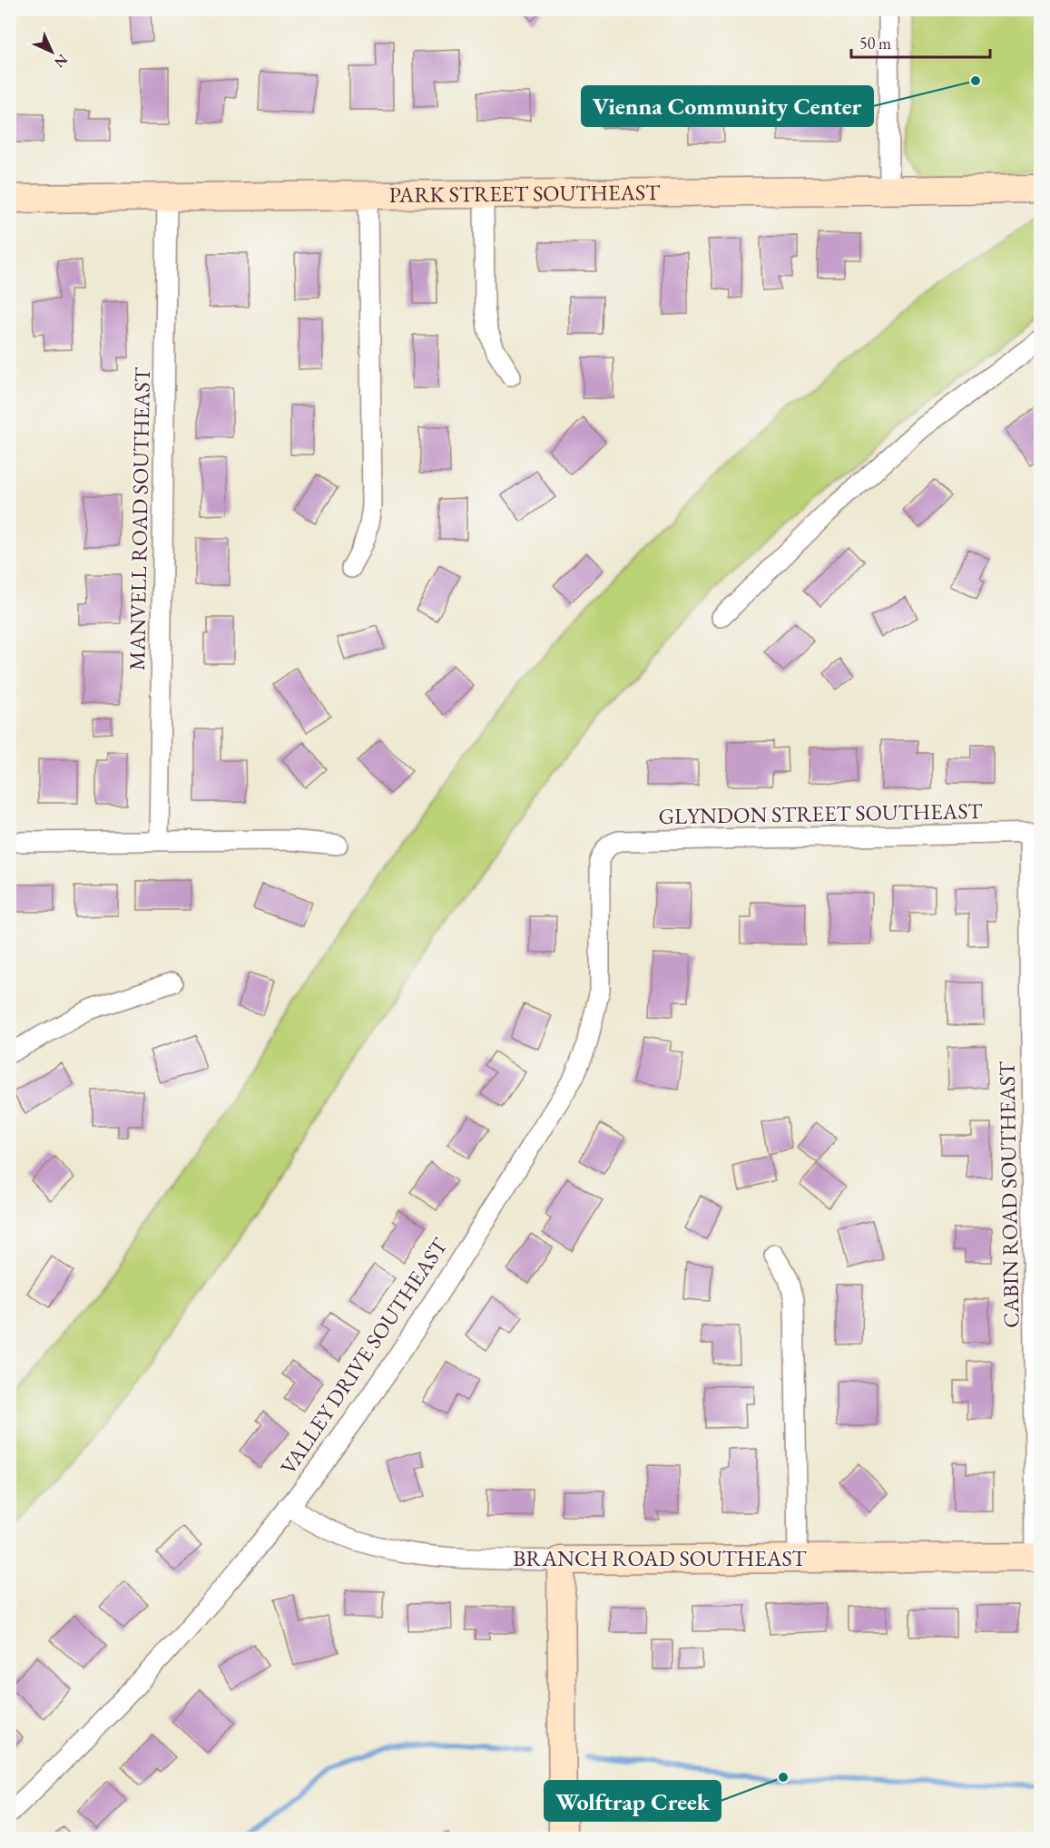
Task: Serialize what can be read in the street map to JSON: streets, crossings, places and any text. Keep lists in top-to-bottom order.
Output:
{
  "streets": {
    "main road": ["PARK STREET SOUTHEAST", "BRANCH ROAD SOUTHEAST"],
    "street": [
      "MANVELL ROAD SOUTHEAST",
      "GLYNDON STREET SOUTHEAST",
      "CABIN ROAD SOUTHEAST",
      "VALLEY DRIVE SOUTHEAST"
    ]
  },
  "crossings": [
    ["PARK STREET SOUTHEAST", "MANVELL ROAD SOUTHEAST"],
    ["GLYNDON STREET SOUTHEAST", "CABIN ROAD SOUTHEAST"],
    ["GLYNDON STREET SOUTHEAST", "VALLEY DRIVE SOUTHEAST"],
    ["CABIN ROAD SOUTHEAST", "BRANCH ROAD SOUTHEAST"],
    ["VALLEY DRIVE SOUTHEAST", "BRANCH ROAD SOUTHEAST"]
  ],
  "places": ["Vienna Community Center", "Wolftrap Creek"],
  "scale_bar": "50 m",
  "north": "bottom right"
}
